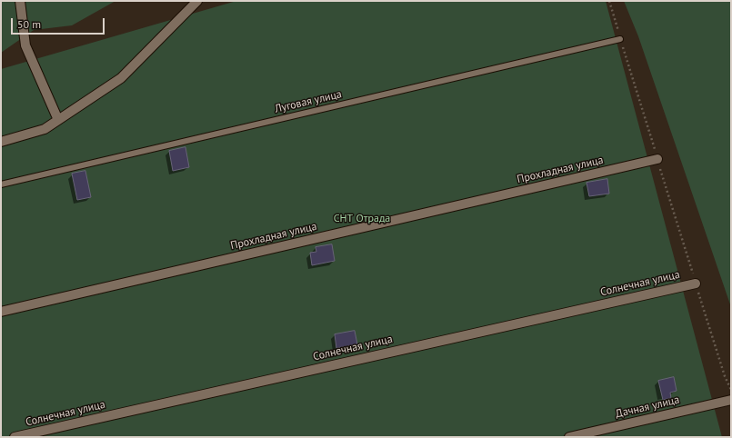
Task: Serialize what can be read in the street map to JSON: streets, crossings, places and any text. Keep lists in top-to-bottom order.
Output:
{
  "streets": {
    "street": ["Прохладная улица", "Солнечная улица", "Дачная улица"],
    "lane": ["Луговая улица"]
  },
  "parks": ["СНТ Отрада"],
  "scale_bar": "50 m"
}
